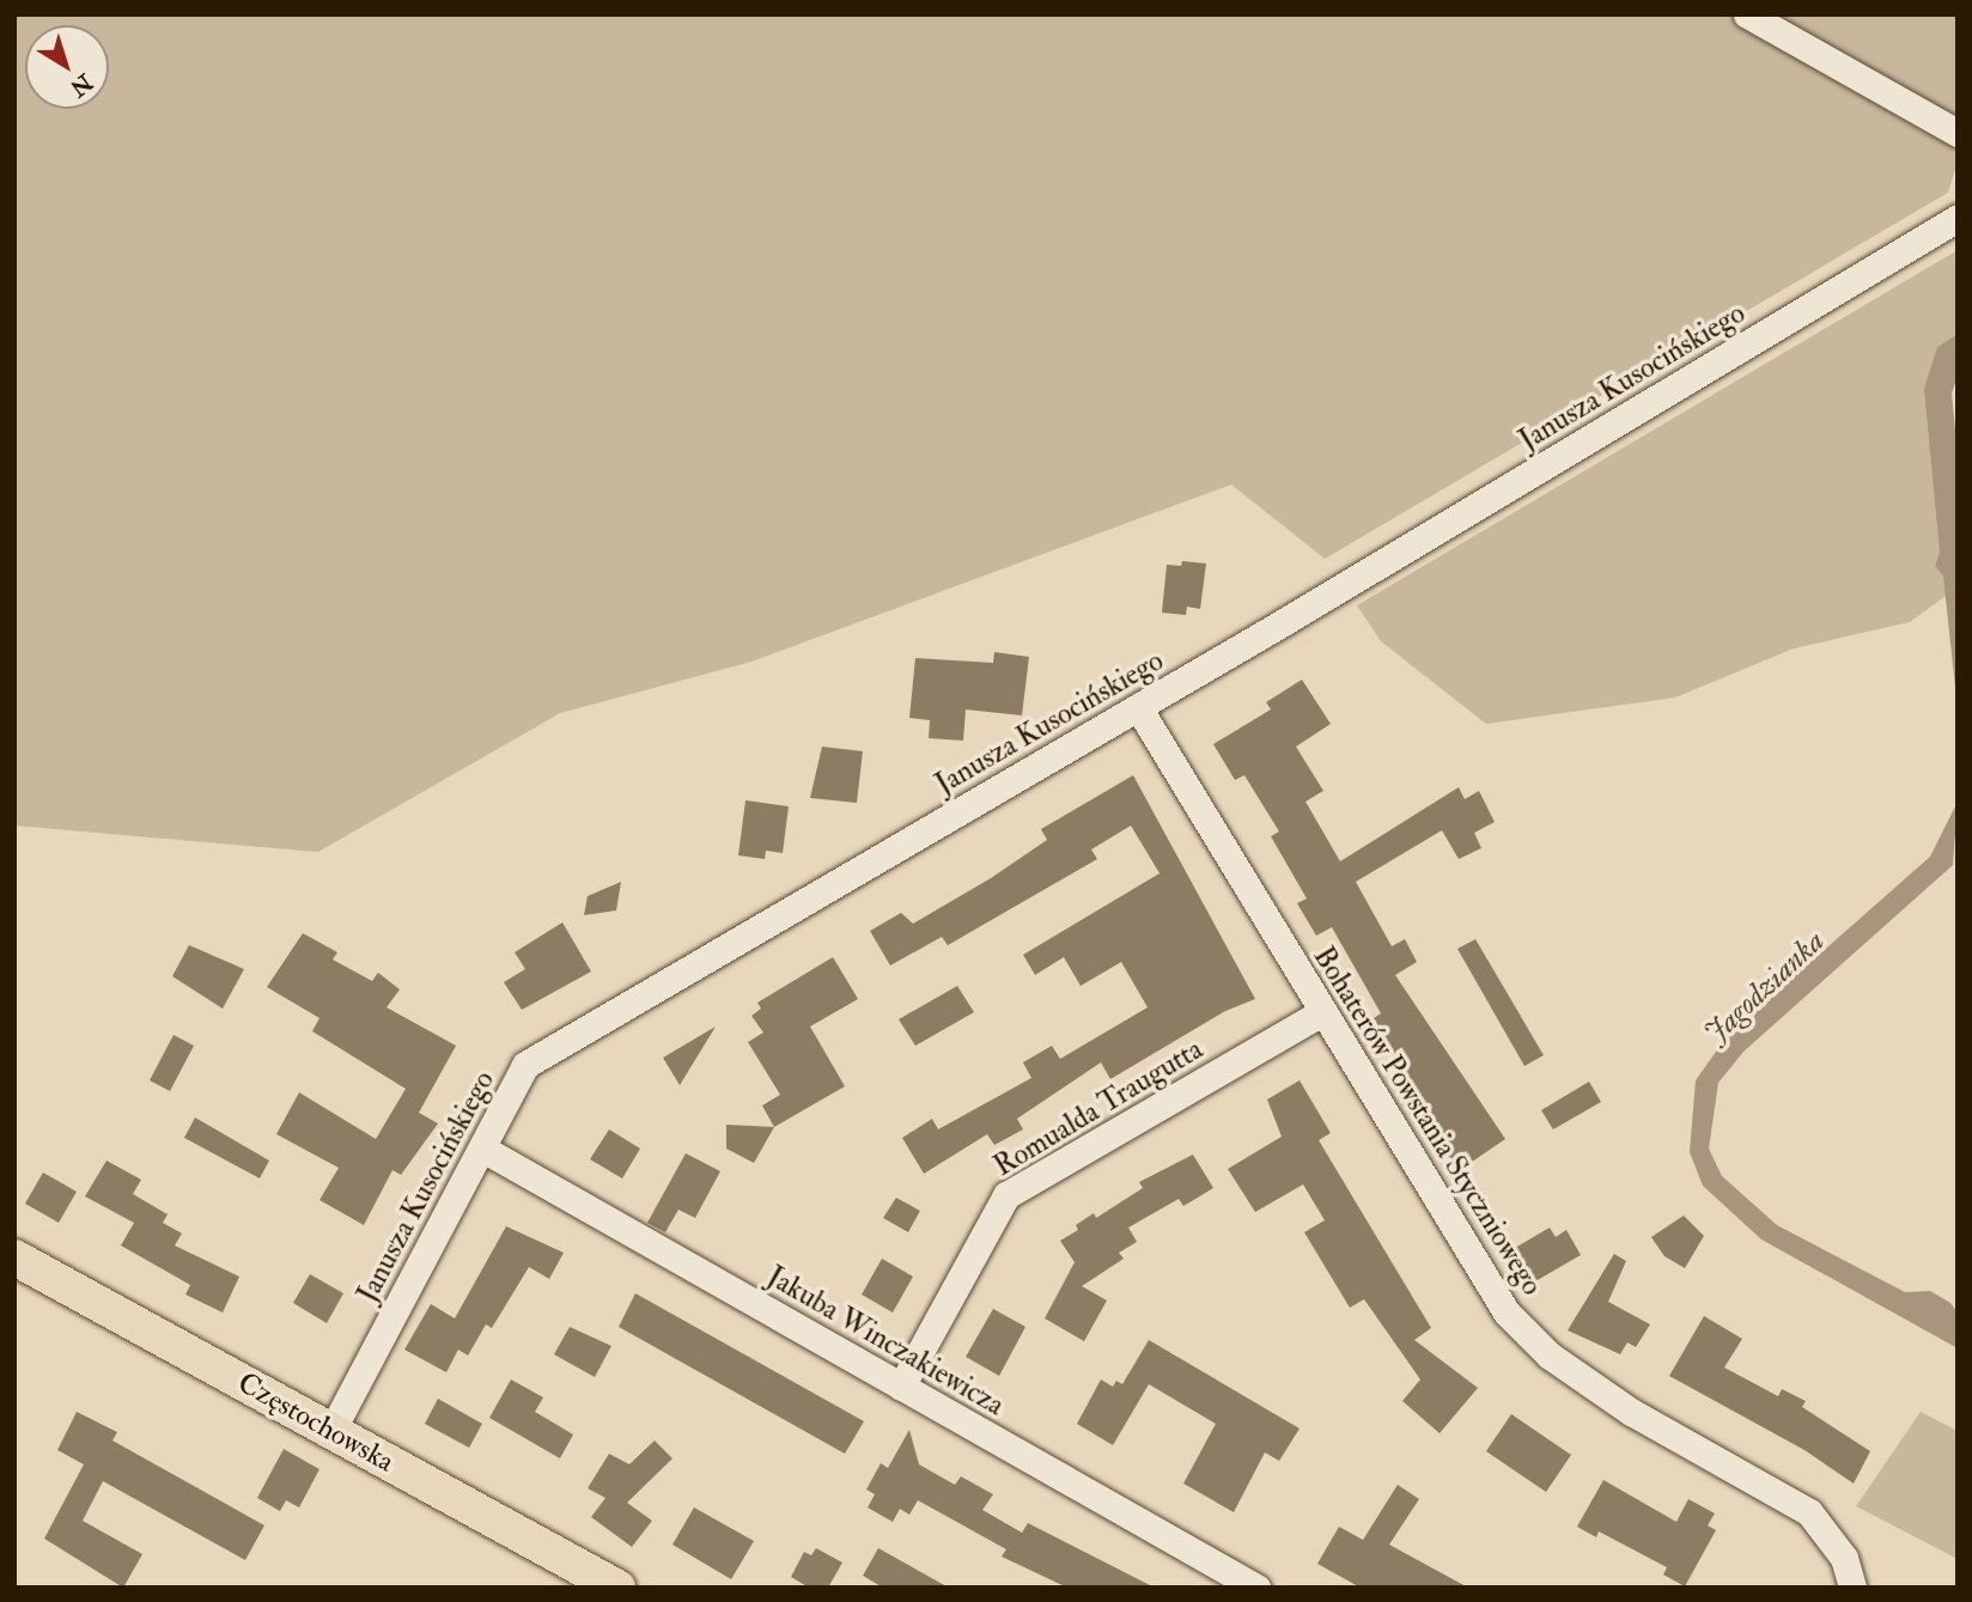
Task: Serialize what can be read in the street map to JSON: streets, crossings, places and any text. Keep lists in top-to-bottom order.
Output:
{
  "streets": {
    "main road": ["Częstochowska"],
    "street": [
      "Janusza Kusocińskiego",
      "Romualda Traugutta",
      "Bohaterów Powstania Styczniowego",
      "Jakuba Winczakiewicza"
    ]
  },
  "crossings": [
    ["Janusza Kusocińskiego", "Bohaterów Powstania Styczniowego"],
    ["Janusza Kusocińskiego", "Jakuba Winczakiewicza"],
    ["Janusza Kusocińskiego", "Częstochowska"],
    ["Romualda Traugutta", "Bohaterów Powstania Styczniowego"],
    ["Romualda Traugutta", "Jakuba Winczakiewicza"]
  ],
  "water": ["Jagodzianka"],
  "north": "bottom right"
}
